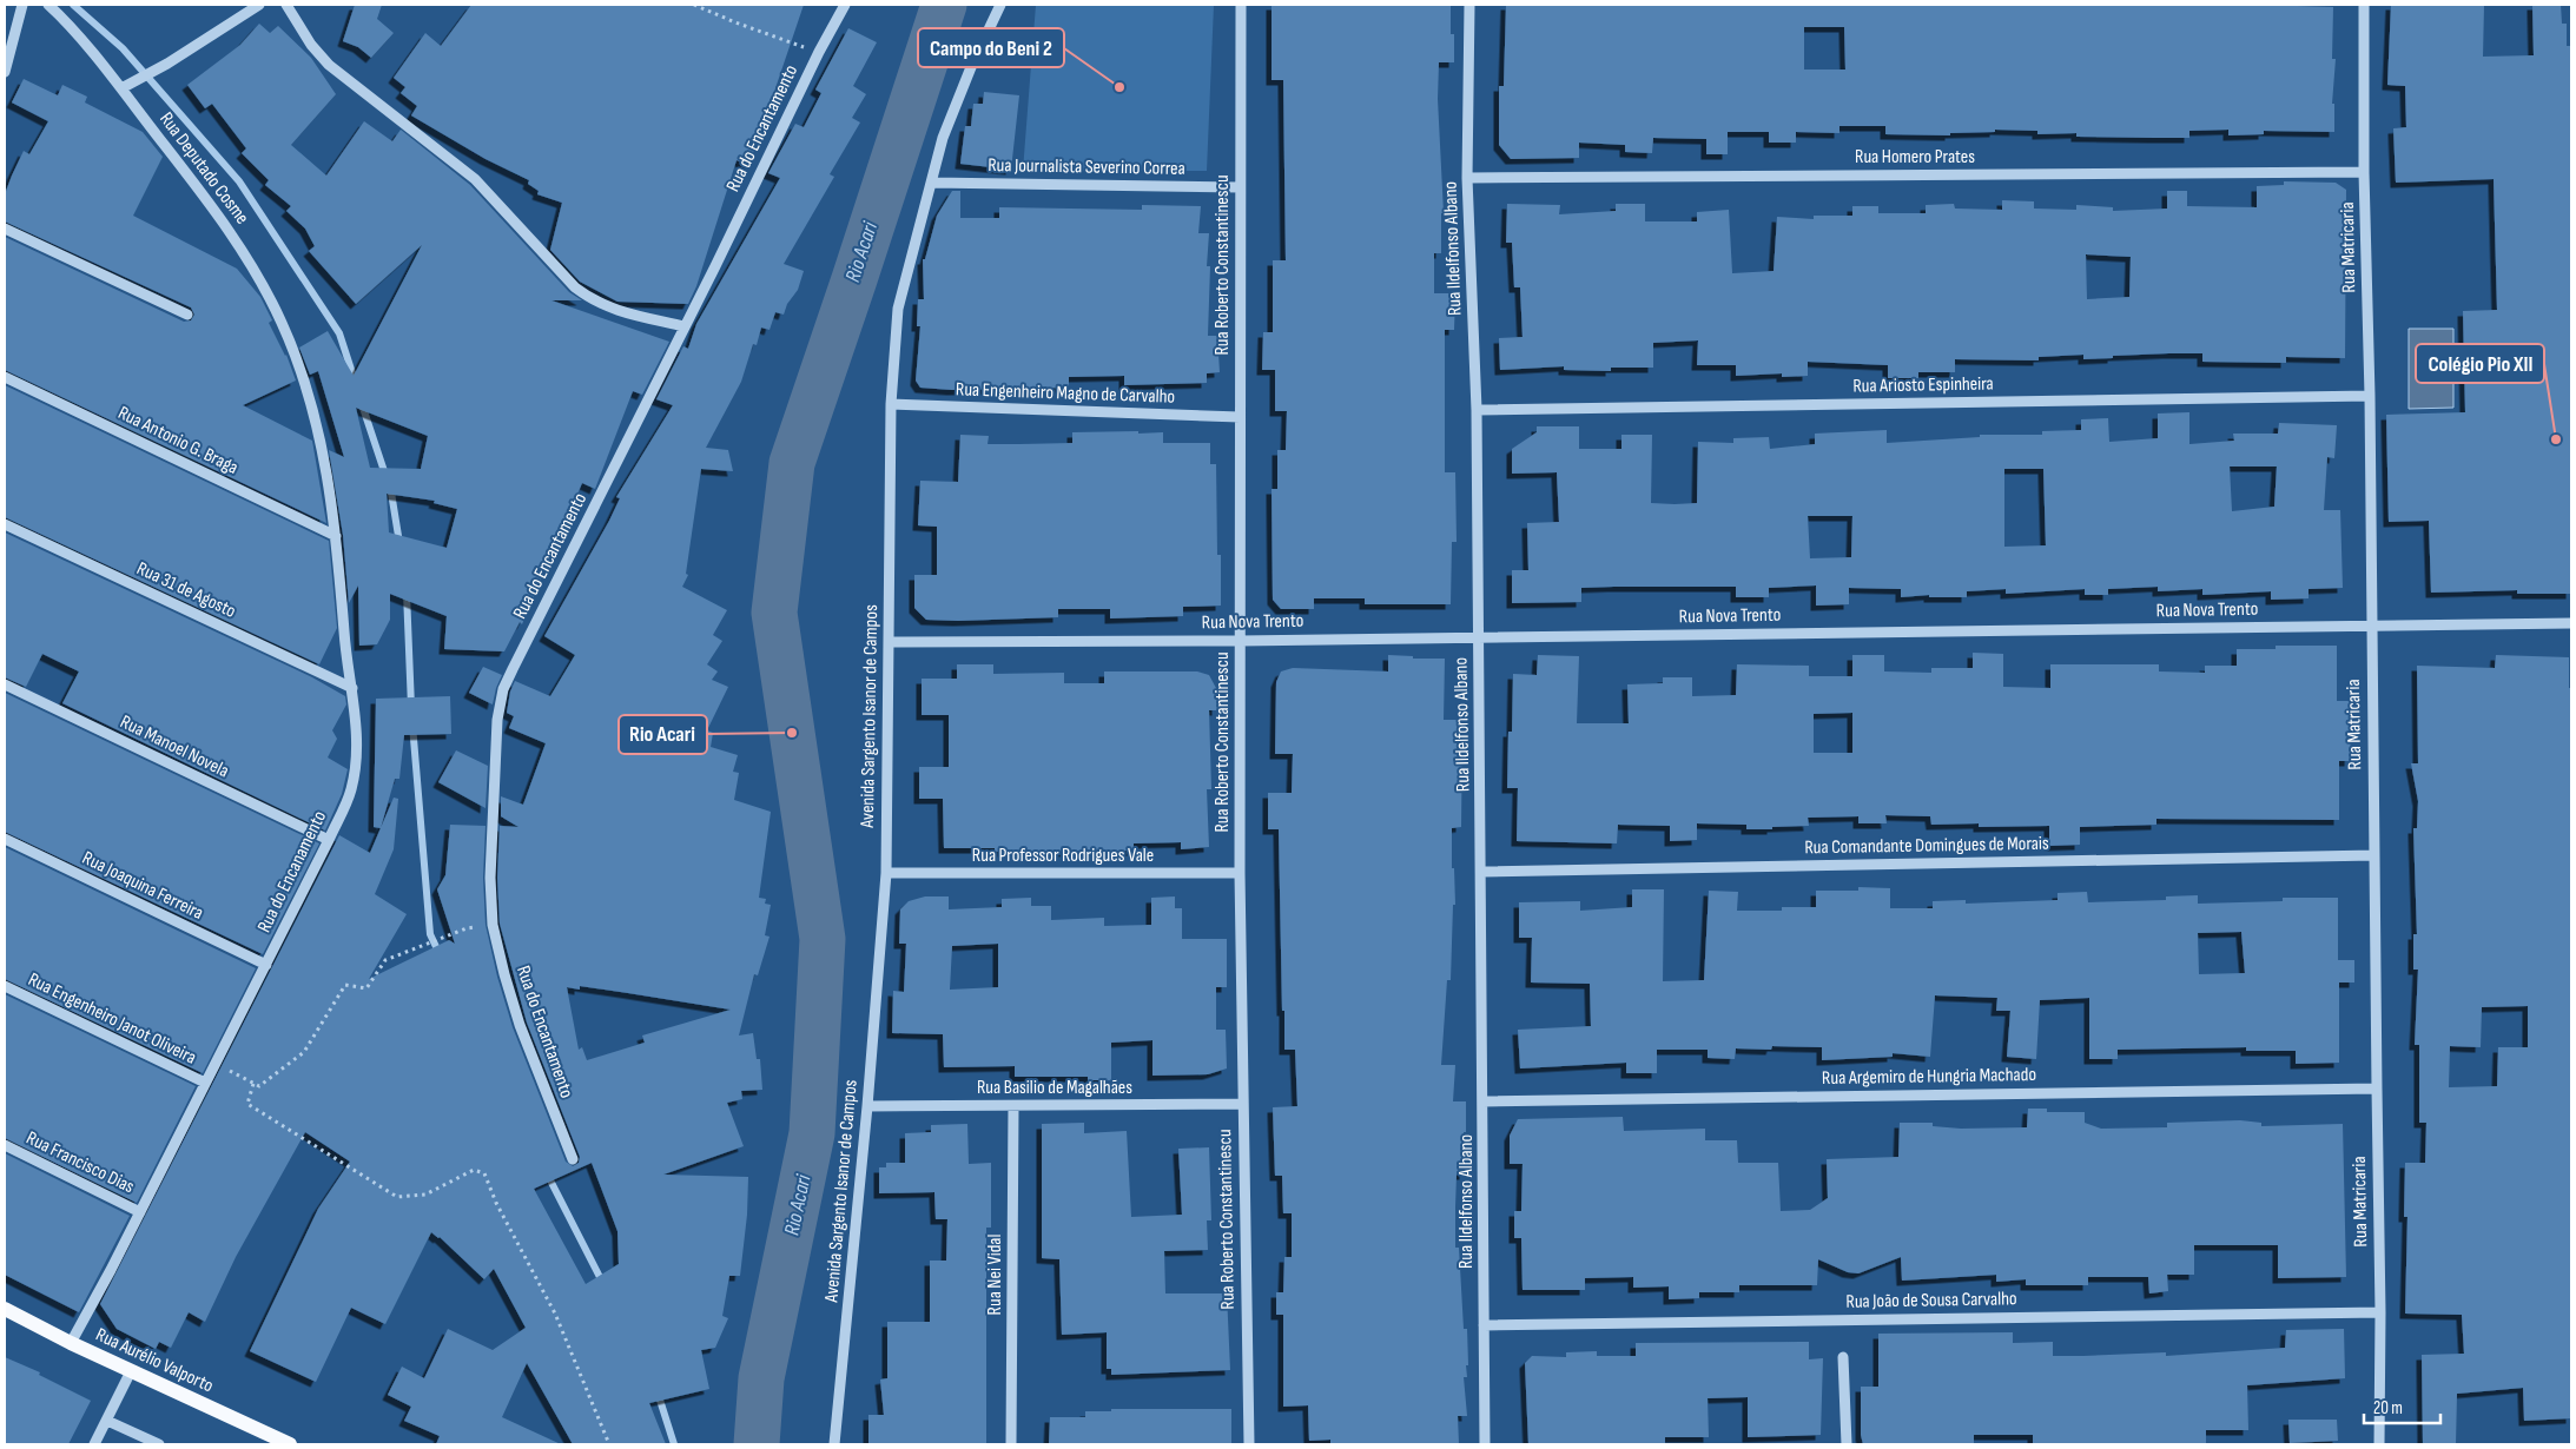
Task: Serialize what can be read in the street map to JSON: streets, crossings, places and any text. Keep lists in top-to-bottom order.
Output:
{
  "streets": {
    "main road": ["Rua Aurélio Valporto"],
    "street": [
      "Rua do Encantamento",
      "Rua Homero Prates",
      "Rua Journalista Severino Correa",
      "Rua Deputado Cosme",
      "Rua Matricaria",
      "Rua Ildelfonso Albano",
      "Rua Roberto Constantinescu",
      "Rua Ariosto Espinheira",
      "Rua Engenheiro Magno de Carvalho",
      "Rua Antonio G. Braga",
      "Rua 31 de Agosto",
      "Rua Nova Trento",
      "Avenida Sargento Isanor de Campos",
      "Rua Manoel Novela",
      "Rua Comandante Domingues de Morais",
      "Rua Professor Rodrigues Vale",
      "Rua do Encanamento",
      "Rua Joaquina Ferreira",
      "Rua Engenheiro Janot Oliveira",
      "Rua Argemiro de Hungria Machado",
      "Rua Basilio de Magalhães",
      "Rua Francisco Dias",
      "Rua Nei Vidal",
      "Rua João de Sousa Carvalho"
    ]
  },
  "crossings": [
    ["Rua Homero Prates", "Rua Matricaria"],
    ["Rua Homero Prates", "Rua Ildelfonso Albano"],
    ["Rua Journalista Severino Correa", "Rua Roberto Constantinescu"],
    ["Rua Journalista Severino Correa", "Avenida Sargento Isanor de Campos"],
    ["Rua Deputado Cosme", "Rua do Encanamento"],
    ["Rua Matricaria", "Rua Ariosto Espinheira"],
    ["Rua Matricaria", "Rua Nova Trento"],
    ["Rua Matricaria", "Rua Comandante Domingues de Morais"],
    ["Rua Matricaria", "Rua Argemiro de Hungria Machado"],
    ["Rua Matricaria", "Rua João de Sousa Carvalho"],
    ["Rua Ildelfonso Albano", "Rua Ariosto Espinheira"],
    ["Rua Ildelfonso Albano", "Rua Nova Trento"],
    ["Rua Ildelfonso Albano", "Rua Comandante Domingues de Morais"],
    ["Rua Ildelfonso Albano", "Rua Argemiro de Hungria Machado"],
    ["Rua Ildelfonso Albano", "Rua João de Sousa Carvalho"],
    ["Rua Roberto Constantinescu", "Rua Engenheiro Magno de Carvalho"],
    ["Rua Roberto Constantinescu", "Rua Nova Trento"],
    ["Rua Roberto Constantinescu", "Rua Professor Rodrigues Vale"],
    ["Rua Roberto Constantinescu", "Rua Basilio de Magalhães"],
    ["Rua Engenheiro Magno de Carvalho", "Avenida Sargento Isanor de Campos"],
    ["Rua Antonio G. Braga", "Rua do Encanamento"],
    ["Rua 31 de Agosto", "Rua do Encanamento"],
    ["Rua Nova Trento", "Avenida Sargento Isanor de Campos"],
    ["Avenida Sargento Isanor de Campos", "Rua Professor Rodrigues Vale"],
    ["Avenida Sargento Isanor de Campos", "Rua Basilio de Magalhães"],
    ["Rua Manoel Novela", "Rua do Encanamento"],
    ["Rua do Encanamento", "Rua Joaquina Ferreira"],
    ["Rua do Encanamento", "Rua Engenheiro Janot Oliveira"],
    ["Rua do Encanamento", "Rua Francisco Dias"],
    ["Rua do Encanamento", "Rua Aurélio Valporto"],
    ["Rua Basilio de Magalhães", "Rua Nei Vidal"]
  ],
  "water": ["Rio Acari"],
  "places": ["Campo do Beni 2", "Colégio Pio XII", "Rio Acari"],
  "scale_bar": "20 m"
}
